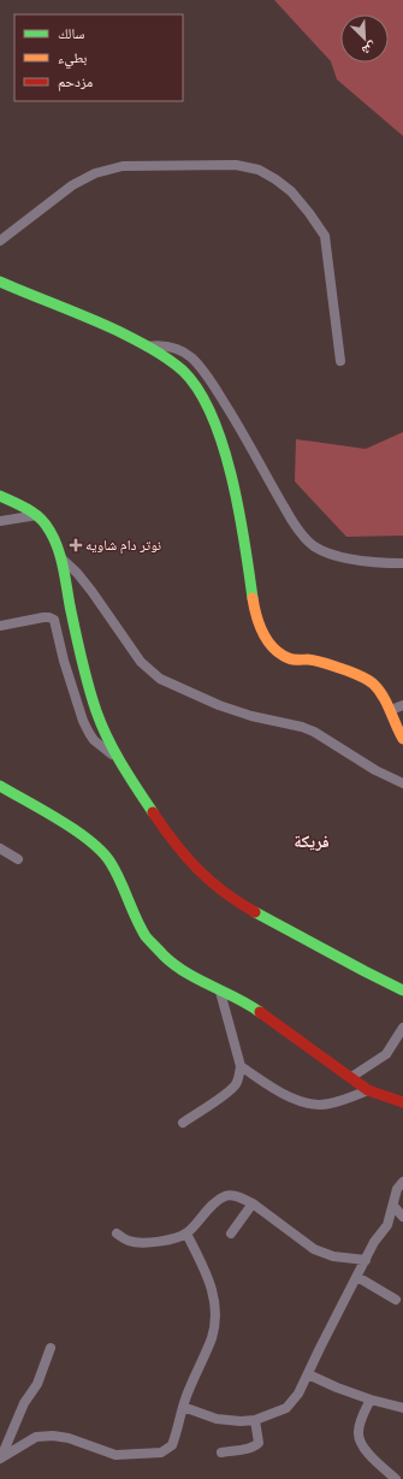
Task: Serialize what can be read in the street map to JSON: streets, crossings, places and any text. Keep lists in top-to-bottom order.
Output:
{
  "districts": ["فريكة"],
  "places": {
    "health": ["نوتر دام شاويه"]
  },
  "legend": ["سالك", "بطيء", "مزدحم"],
  "north": "bottom right"
}
